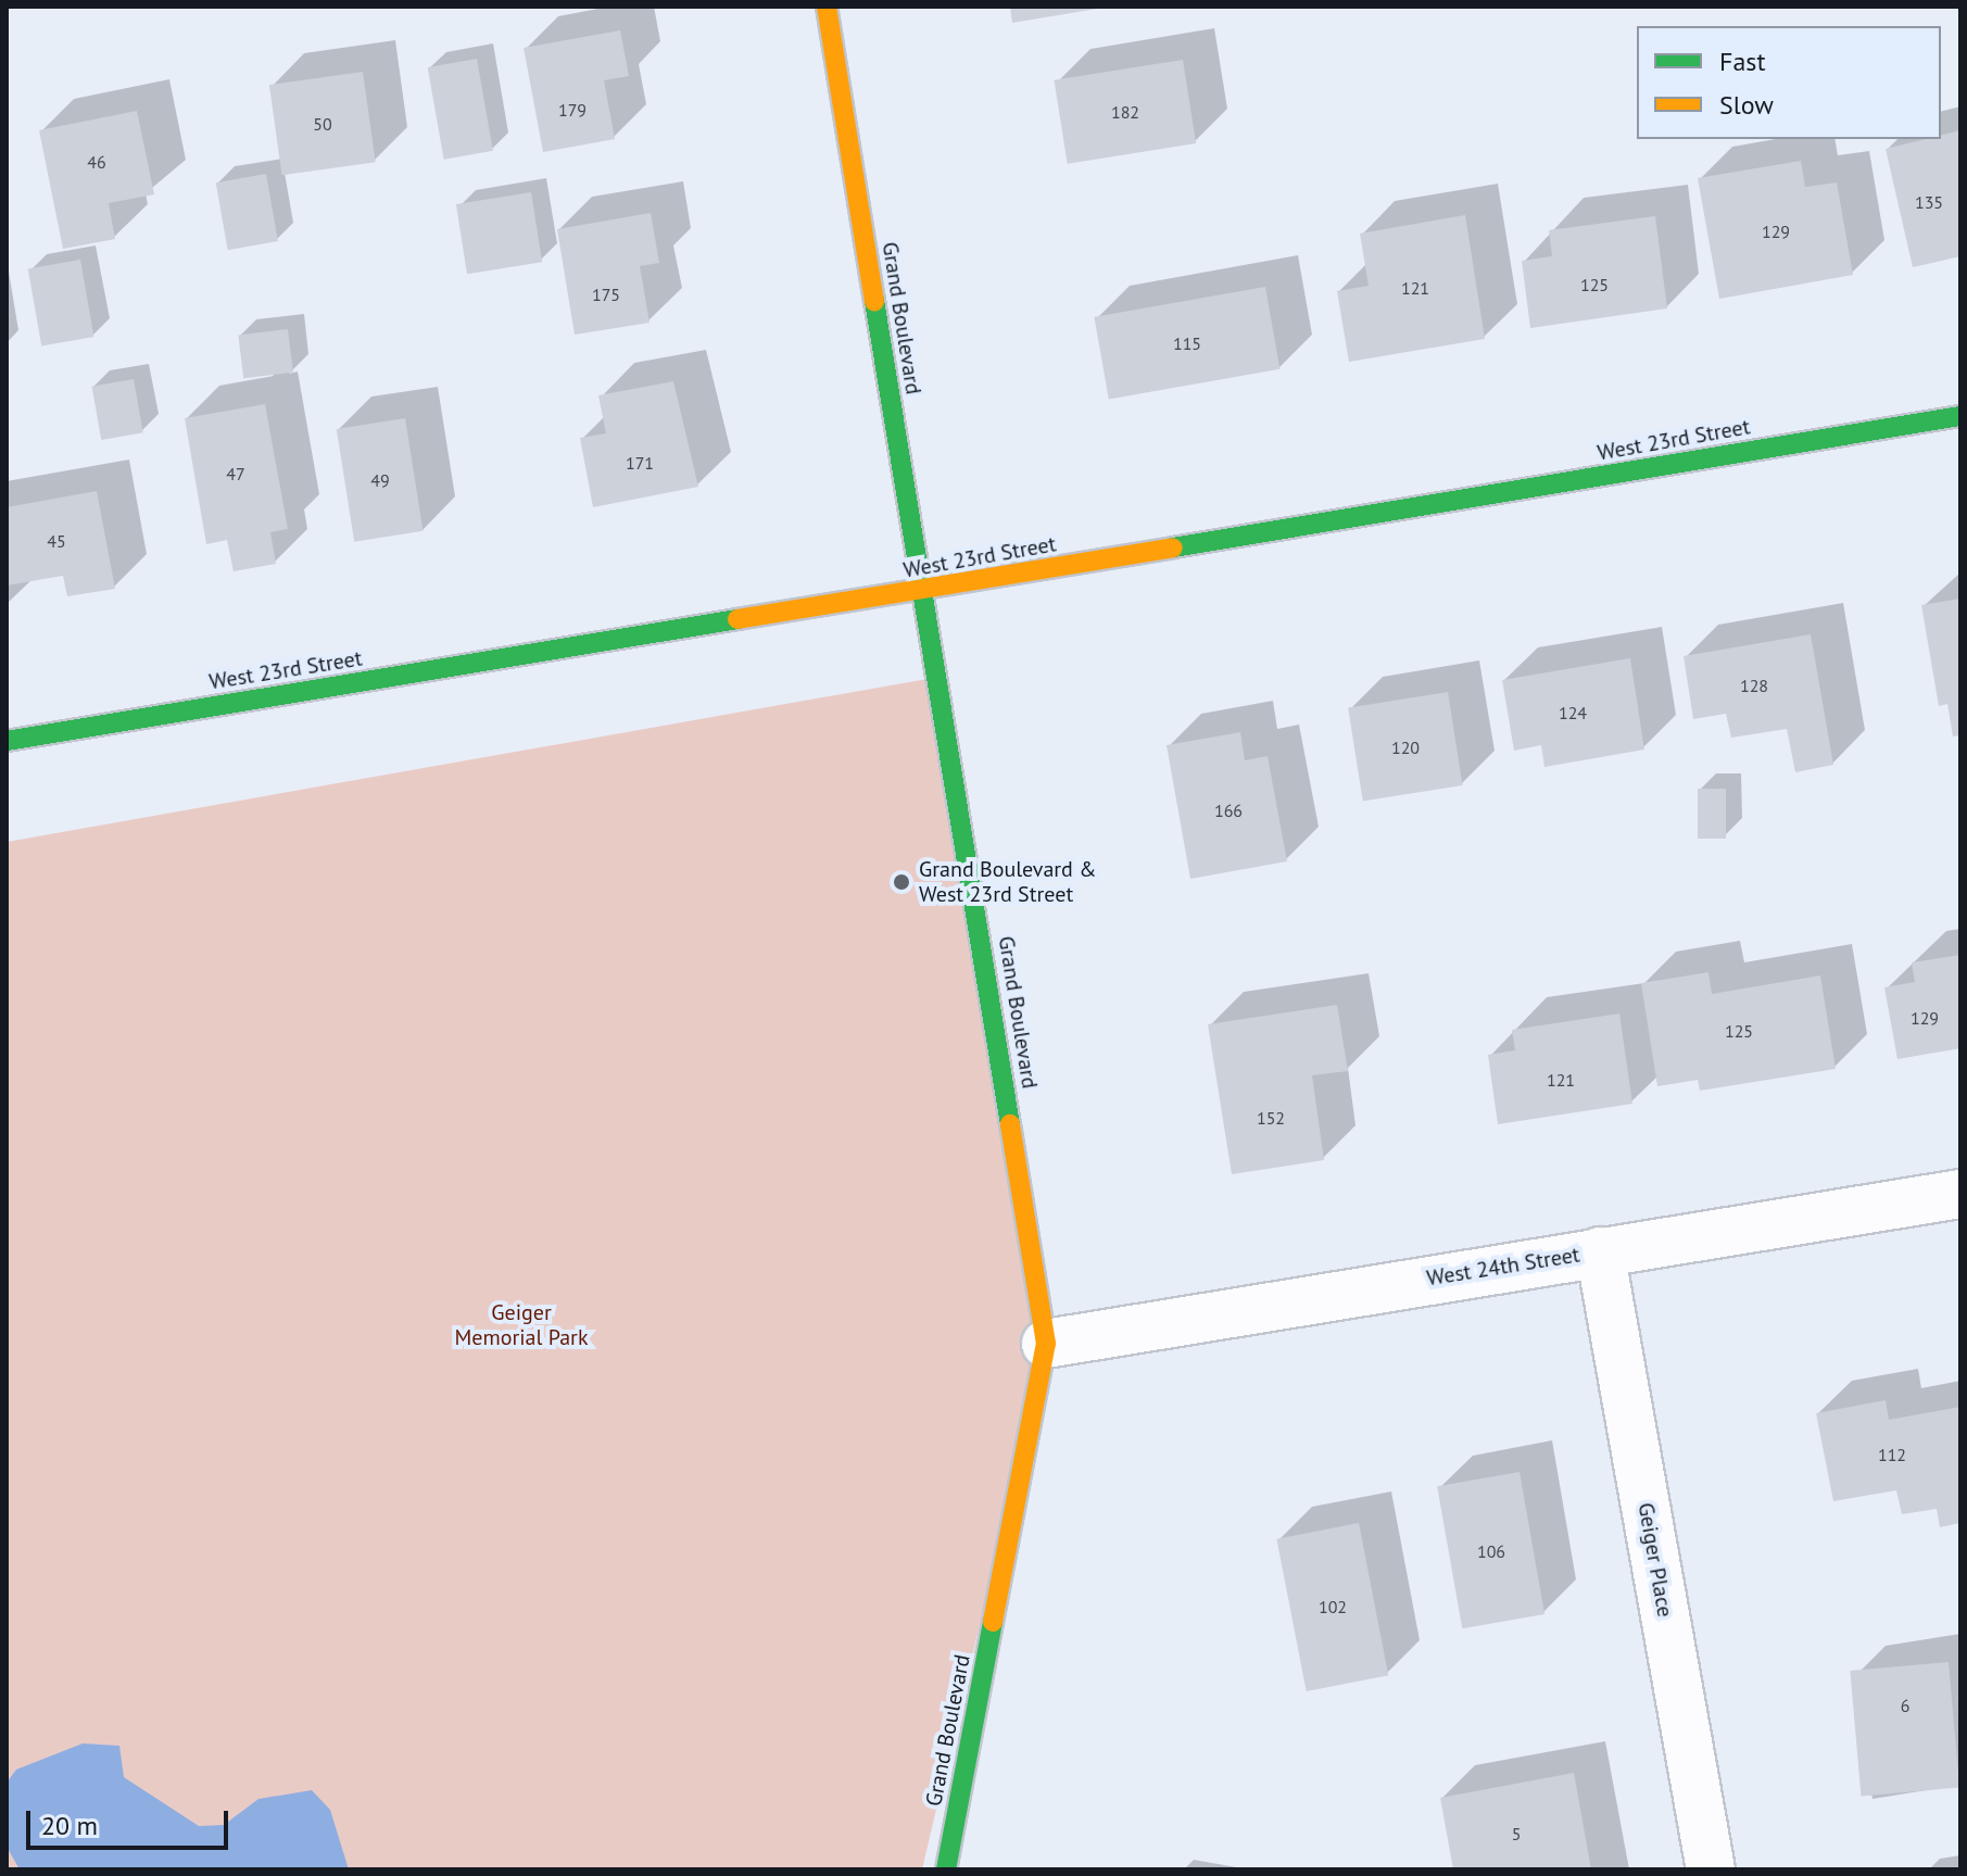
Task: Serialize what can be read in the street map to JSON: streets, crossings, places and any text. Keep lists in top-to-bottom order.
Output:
{
  "streets": {
    "street": [
      "Grand Boulevard",
      "West 23rd Street",
      "West 24th Street",
      "Geiger Place"
    ]
  },
  "crossings": [
    ["Grand Boulevard", "West 23rd Street"],
    ["Grand Boulevard", "West 24th Street"],
    ["West 24th Street", "Geiger Place"]
  ],
  "parks": ["Geiger Memorial Park"],
  "places": ["Grand Boulevard & West 23rd Street"],
  "house_numbers": [
    "179",
    "182",
    "50",
    "46",
    "135",
    "129",
    "125",
    "121",
    "175",
    "115",
    "171",
    "47",
    "49",
    "45",
    "128",
    "124",
    "120",
    "166",
    "129",
    "125",
    "121",
    "152",
    "112",
    "106",
    "102",
    "6",
    "5"
  ],
  "legend": ["Fast", "Slow"],
  "scale_bar": "20 m"
}
